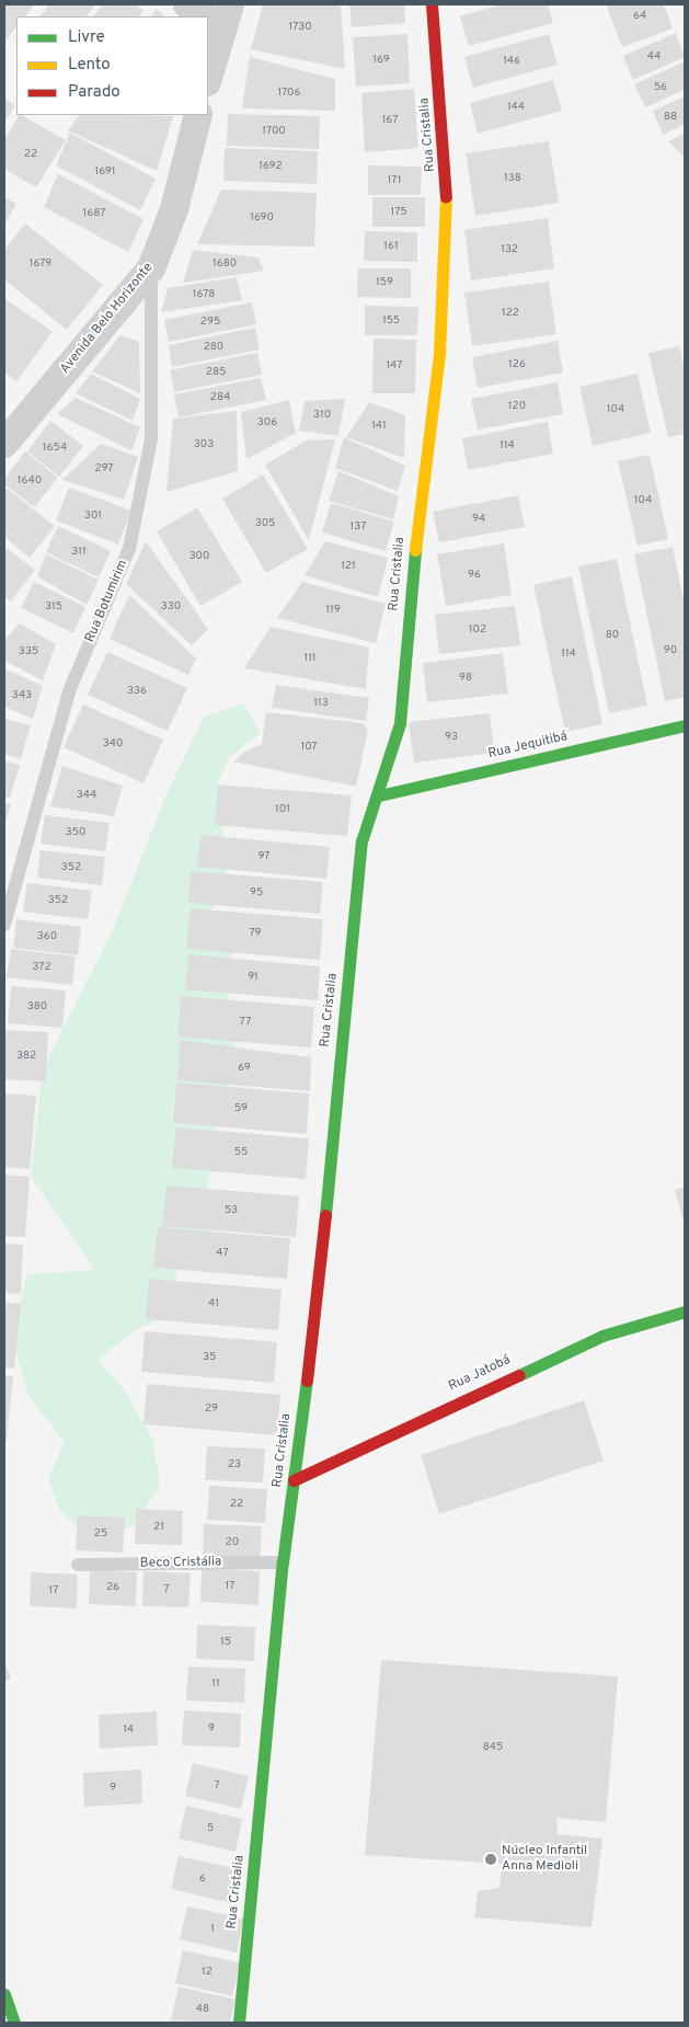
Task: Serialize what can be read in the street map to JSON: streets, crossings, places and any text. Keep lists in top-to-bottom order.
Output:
{
  "streets": {
    "street": [
      "Rua Cristalia",
      "Avenida Belo Horizonte",
      "Rua Jequitibá",
      "Rua Jatobá"
    ],
    "lane": ["Rua Botumirim", "Beco Cristália"]
  },
  "crossings": [
    ["Rua Cristalia", "Rua Jequitibá"],
    ["Rua Cristalia", "Rua Jatobá"],
    ["Rua Cristalia", "Beco Cristália"],
    ["Avenida Belo Horizonte", "Rua Botumirim"]
  ],
  "places": ["Núcleo Infantil Anna Medioli"],
  "house_numbers": [
    "64",
    "1730",
    "44",
    "169",
    "146",
    "56",
    "1706",
    "144",
    "88",
    "167",
    "1700",
    "22",
    "1692",
    "1691",
    "138",
    "171",
    "175",
    "1687",
    "1690",
    "161",
    "132",
    "1679",
    "1680",
    "159",
    "1678",
    "122",
    "155",
    "295",
    "280",
    "126",
    "147",
    "285",
    "284",
    "120",
    "104",
    "310",
    "306",
    "141",
    "303",
    "114",
    "1654",
    "297",
    "1640",
    "104",
    "301",
    "94",
    "305",
    "137",
    "311",
    "300",
    "121",
    "96",
    "315",
    "330",
    "119",
    "102",
    "80",
    "90",
    "335",
    "114",
    "111",
    "98",
    "336",
    "343",
    "113",
    "93",
    "340",
    "107",
    "344",
    "101",
    "350",
    "97",
    "352",
    "95",
    "352",
    "79",
    "360",
    "372",
    "91",
    "380",
    "77",
    "382",
    "69",
    "59",
    "55",
    "53",
    "47",
    "41",
    "35",
    "29",
    "23",
    "22",
    "21",
    "25",
    "20",
    "17",
    "26",
    "7",
    "17",
    "15",
    "11",
    "9",
    "14",
    "845",
    "7",
    "9",
    "5",
    "6",
    "1",
    "12",
    "48"
  ],
  "legend": ["Livre", "Lento", "Parado"]
}
